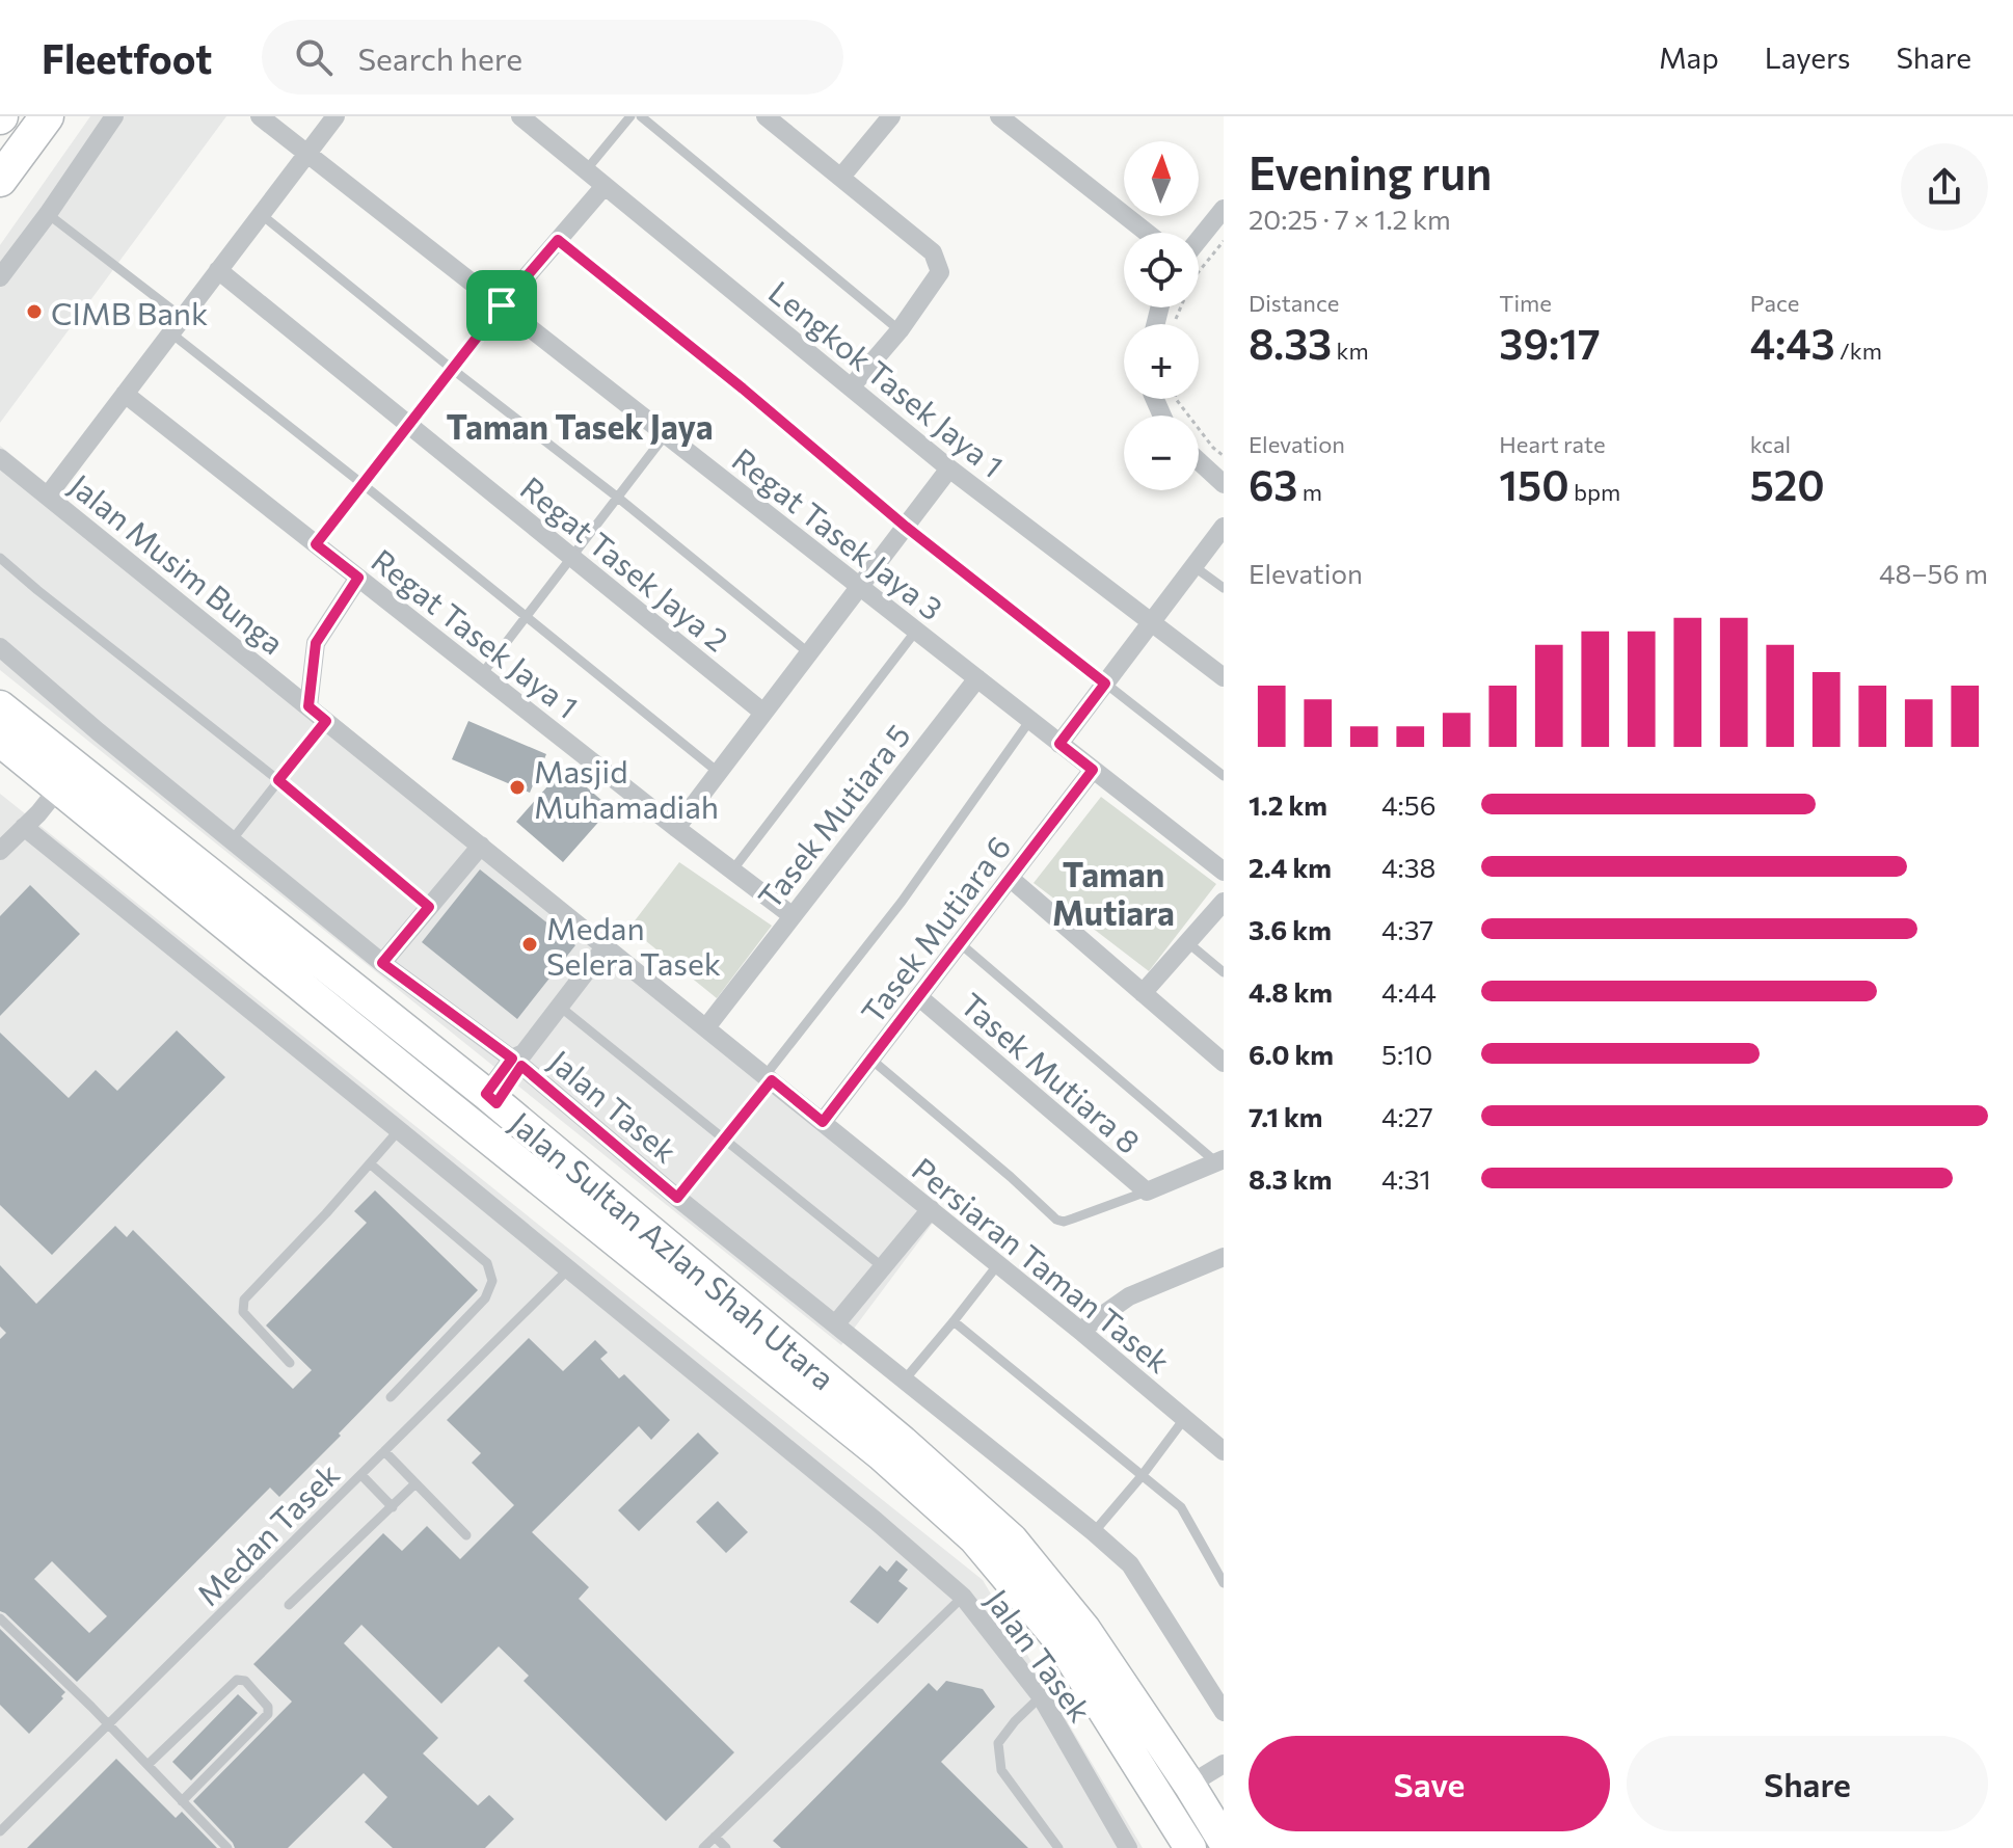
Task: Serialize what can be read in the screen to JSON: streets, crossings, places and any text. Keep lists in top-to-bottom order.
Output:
{
  "streets": {
    "main road": ["Jalan Sultan Azlan Shah Utara"],
    "street": [
      "Lengkok Tasek Jaya 1",
      "Regat Tasek Jaya 3",
      "Jalan Musim Bunga",
      "Regat Tasek Jaya 2",
      "Regat Tasek Jaya 1",
      "Tasek Mutiara 5",
      "Tasek Mutiara 6",
      "Tasek Mutiara 8",
      "Jalan Tasek",
      "Persiaran Taman Tasek"
    ],
    "lane": ["Medan Tasek"]
  },
  "crossings": [
    ["Regat Tasek Jaya 3", "Tasek Mutiara 5"],
    ["Regat Tasek Jaya 3", "Tasek Mutiara 6"],
    ["Jalan Musim Bunga", "Tasek Mutiara 5"],
    ["Jalan Musim Bunga", "Tasek Mutiara 6"],
    ["Jalan Musim Bunga", "Persiaran Taman Tasek"],
    ["Regat Tasek Jaya 1", "Tasek Mutiara 5"],
    ["Tasek Mutiara 6", "Tasek Mutiara 8"],
    ["Tasek Mutiara 6", "Persiaran Taman Tasek"],
    ["Jalan Tasek", "Medan Tasek"]
  ],
  "districts": ["Taman Tasek Jaya", "Taman Mutiara"],
  "places": ["CIMB Bank", "Masjid Muhamadiah", "Medan Selera Tasek"],
  "north": "top",
  "page": {
    "header": "Fleetfoot",
    "search": "Search here",
    "nav": ["Map", "Layers", "Share"],
    "heading": ["Evening run", "20:25 · 7 × 1.2 km"],
    "map_buttons": ["+", "−"],
    "stats": [
      ["Distance", "8.33 km"],
      ["Time", "39:17"],
      ["Pace", "4:43 /km"],
      ["Elevation", "63 m"],
      ["Heart rate", "150 bpm"],
      ["kcal", "520"]
    ],
    "chart": ["Elevation", "48–56 m"],
    "list": [
      {
        "name": "1.2 km",
        "note": "4:56"
      },
      {
        "name": "2.4 km",
        "note": "4:38"
      },
      {
        "name": "3.6 km",
        "note": "4:37"
      },
      {
        "name": "4.8 km",
        "note": "4:44"
      },
      {
        "name": "6.0 km",
        "note": "5:10"
      },
      {
        "name": "7.1 km",
        "note": "4:27"
      },
      {
        "name": "8.3 km",
        "note": "4:31"
      }
    ],
    "buttons": ["Save", "Share"]
  }
}
